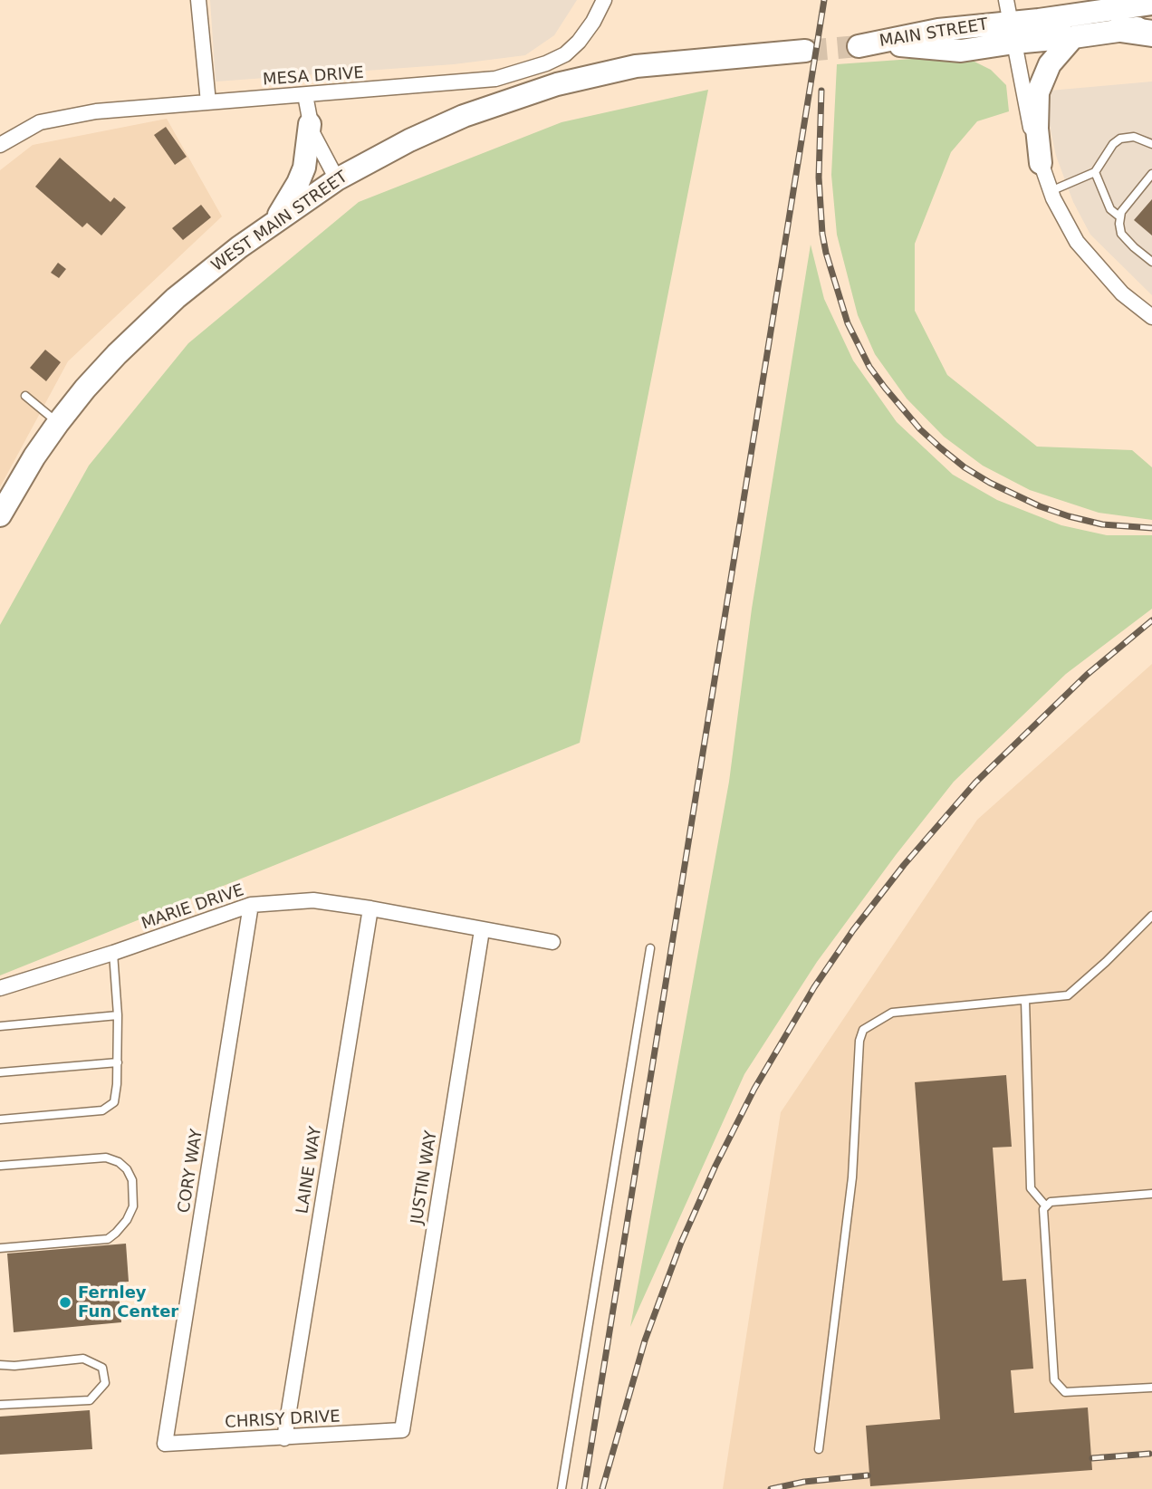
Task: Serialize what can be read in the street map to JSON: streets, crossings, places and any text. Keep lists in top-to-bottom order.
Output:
{
  "streets": {
    "main road": ["MAIN STREET", "WEST MAIN STREET"],
    "street": [
      "MESA DRIVE",
      "MARIE DRIVE",
      "LAINE WAY",
      "CORY WAY",
      "JUSTIN WAY",
      "CHRISY DRIVE"
    ]
  },
  "crossings": [
    ["MARIE DRIVE", "LAINE WAY"],
    ["MARIE DRIVE", "CORY WAY"],
    ["MARIE DRIVE", "JUSTIN WAY"],
    ["LAINE WAY", "CHRISY DRIVE"],
    ["CORY WAY", "CHRISY DRIVE"],
    ["JUSTIN WAY", "CHRISY DRIVE"]
  ],
  "places": ["Fernley Fun Center"]
}
